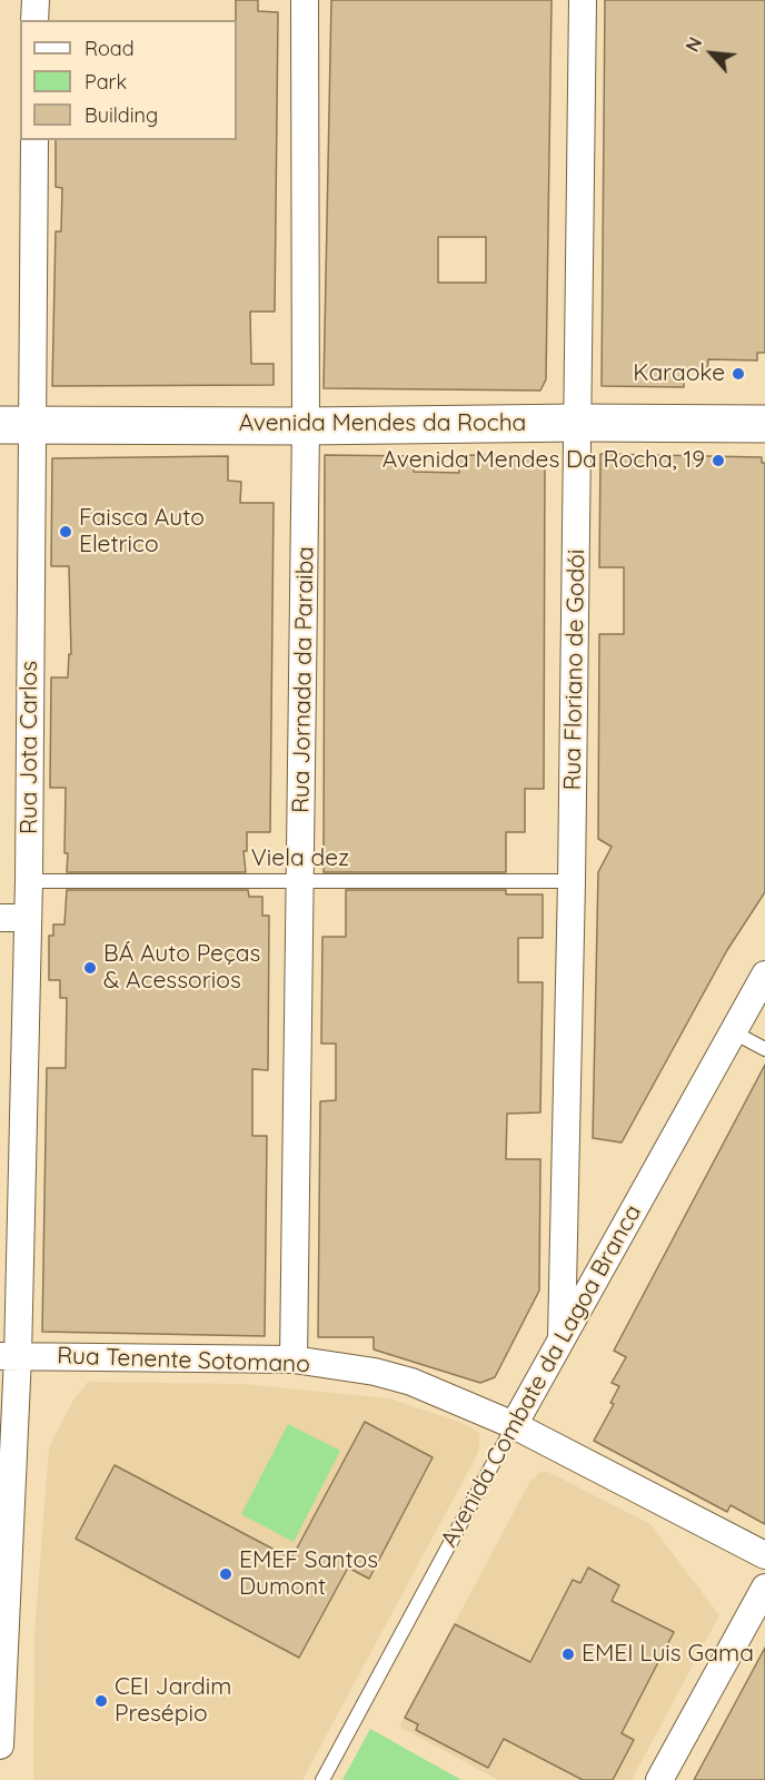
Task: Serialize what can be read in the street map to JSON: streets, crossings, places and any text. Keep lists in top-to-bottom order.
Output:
{
  "streets": {
    "street": [
      "Avenida Mendes da Rocha",
      "Rua Floriano de Godói",
      "Rua Jornada da Paraiba",
      "Rua Jota Carlos",
      "Rua Tenente Sotomano",
      "Avenida Combate da Lagoa Branca"
    ],
    "lane": ["Viela dez"]
  },
  "crossings": [
    ["Avenida Mendes da Rocha", "Rua Floriano de Godói"],
    ["Avenida Mendes da Rocha", "Rua Jornada da Paraiba"],
    ["Avenida Mendes da Rocha", "Rua Jota Carlos"],
    ["Rua Floriano de Godói", "Viela dez"],
    ["Rua Floriano de Godói", "Avenida Combate da Lagoa Branca"],
    ["Rua Jornada da Paraiba", "Viela dez"],
    ["Rua Jornada da Paraiba", "Rua Tenente Sotomano"],
    ["Rua Jota Carlos", "Viela dez"],
    ["Rua Jota Carlos", "Rua Tenente Sotomano"],
    ["Rua Tenente Sotomano", "Avenida Combate da Lagoa Branca"]
  ],
  "places": [
    "Karaoke",
    "Avenida Mendes Da Rocha, 19",
    "Faisca Auto Eletrico",
    "BÁ Auto Peças & Acessorios",
    "EMEF Santos Dumont",
    "EMEI Luis Gama",
    "CEI Jardim Presépio"
  ],
  "legend": ["Road", "Park", "Building"],
  "north": "top left"
}
